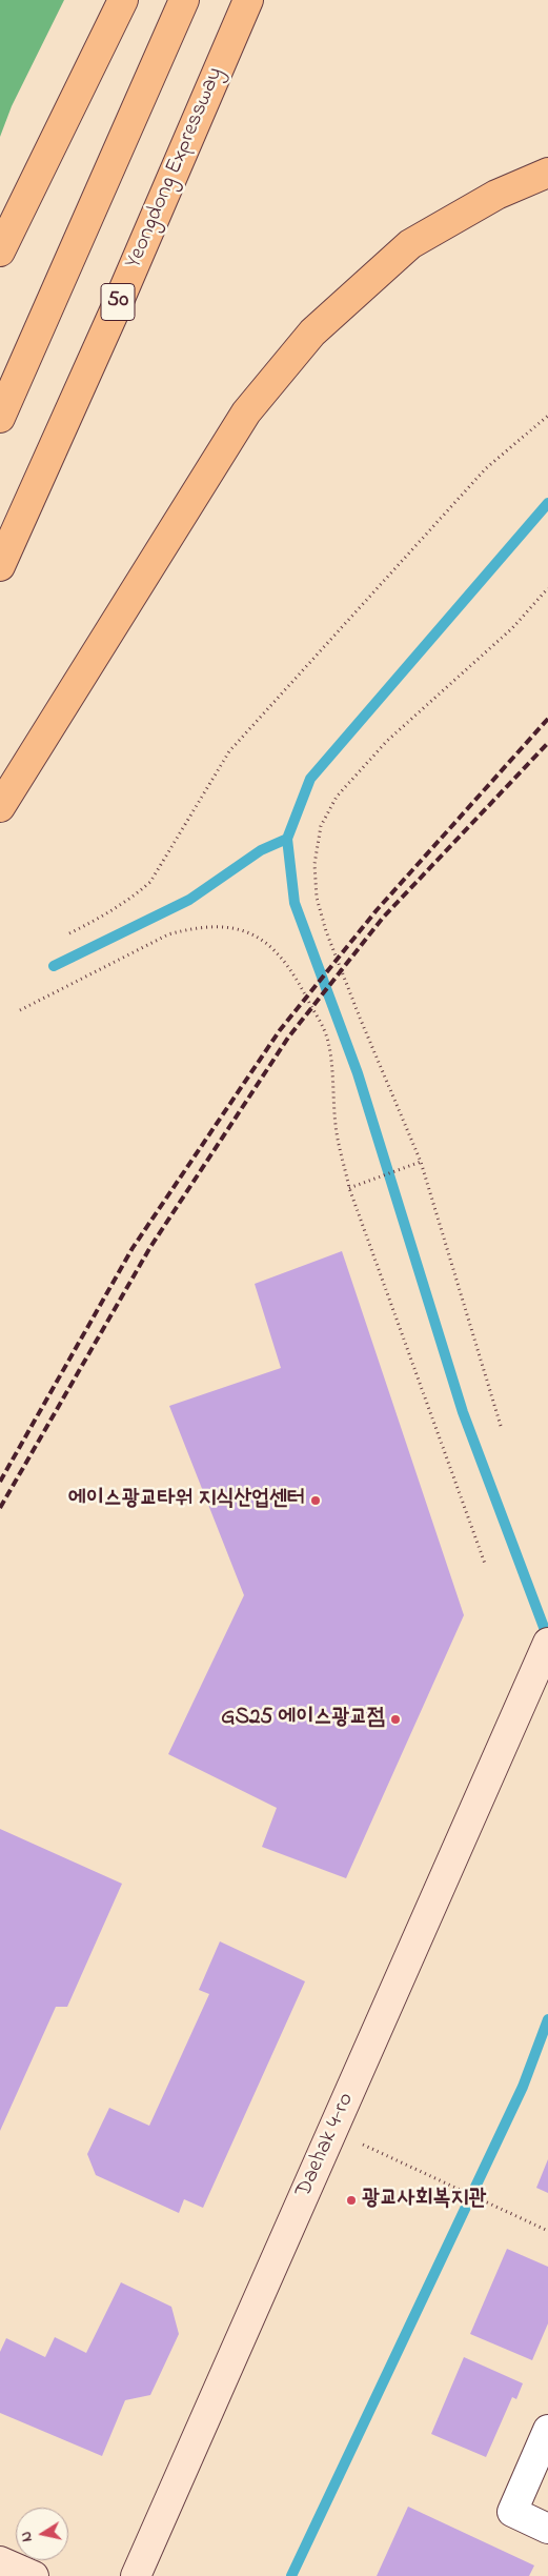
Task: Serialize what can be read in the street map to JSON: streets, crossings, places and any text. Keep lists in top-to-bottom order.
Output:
{
  "streets": {
    "highway": ["Yeongdong Expressway", "50"],
    "street": ["Daehak 4-ro"]
  },
  "places": ["에이스광교타워 지식산업센터", "GS25 에이스광교점", "광교사회복지관"],
  "north": "left"
}
